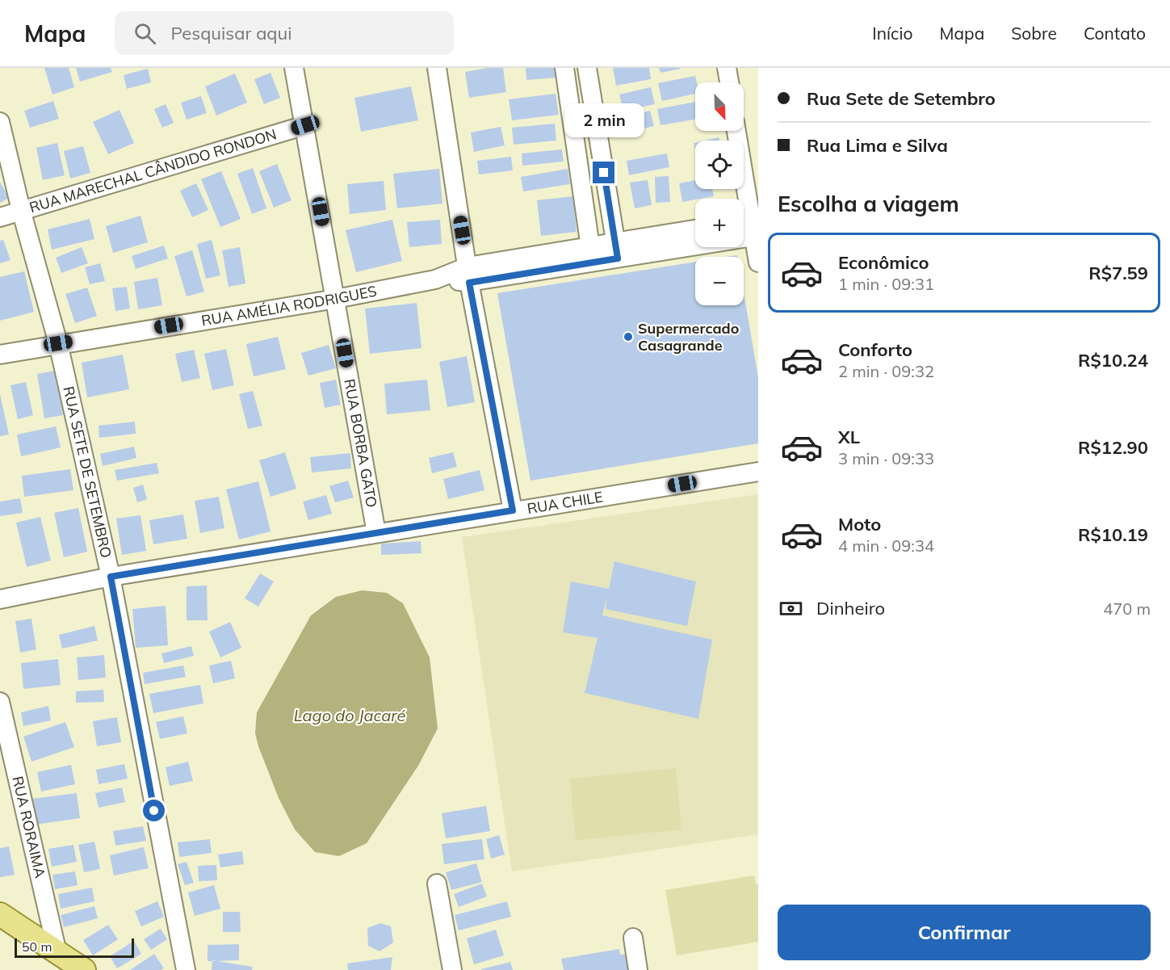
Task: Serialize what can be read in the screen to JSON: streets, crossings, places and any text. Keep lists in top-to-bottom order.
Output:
{
  "streets": {
    "street": [
      "RUA MARECHAL CÂNDIDO RONDON",
      "RUA AMÉLIA RODRIGUES",
      "RUA BORBA GATO",
      "RUA SETE DE SETEMBRO",
      "RUA CHILE",
      "RUA RORAIMA"
    ]
  },
  "crossings": [
    ["RUA MARECHAL CÂNDIDO RONDON", "RUA BORBA GATO"],
    ["RUA MARECHAL CÂNDIDO RONDON", "RUA SETE DE SETEMBRO"],
    ["RUA AMÉLIA RODRIGUES", "RUA BORBA GATO"],
    ["RUA AMÉLIA RODRIGUES", "RUA SETE DE SETEMBRO"],
    ["RUA BORBA GATO", "RUA CHILE"],
    ["RUA SETE DE SETEMBRO", "RUA CHILE"]
  ],
  "water": ["Lago do Jacaré"],
  "places": ["Supermercado Casagrande"],
  "scale_bar": "50 m",
  "north": "bottom right",
  "page": {
    "header": "Mapa",
    "search": "Pesquisar aqui",
    "nav": [
      "Início",
      "Mapa",
      "Sobre",
      "Contato"
    ],
    "banner": ["Rua Sete de Setembro", "Rua Lima e Silva"],
    "map_buttons": ["+", "−"],
    "bubble": "2 min",
    "heading": "Escolha a viagem",
    "list": [
      {
        "name": "Econômico",
        "note": "1 min · 09:31",
        "value": "R$7.59"
      },
      {
        "name": "Conforto",
        "note": "2 min · 09:32",
        "value": "R$10.24"
      },
      {
        "name": "XL",
        "note": "3 min · 09:33",
        "value": "R$12.90"
      },
      {
        "name": "Moto",
        "note": "4 min · 09:34",
        "value": "R$10.19"
      }
    ],
    "pay": ["Dinheiro", "470 m"],
    "buttons": "Confirmar",
    "scale": "50 m"
  }
}
